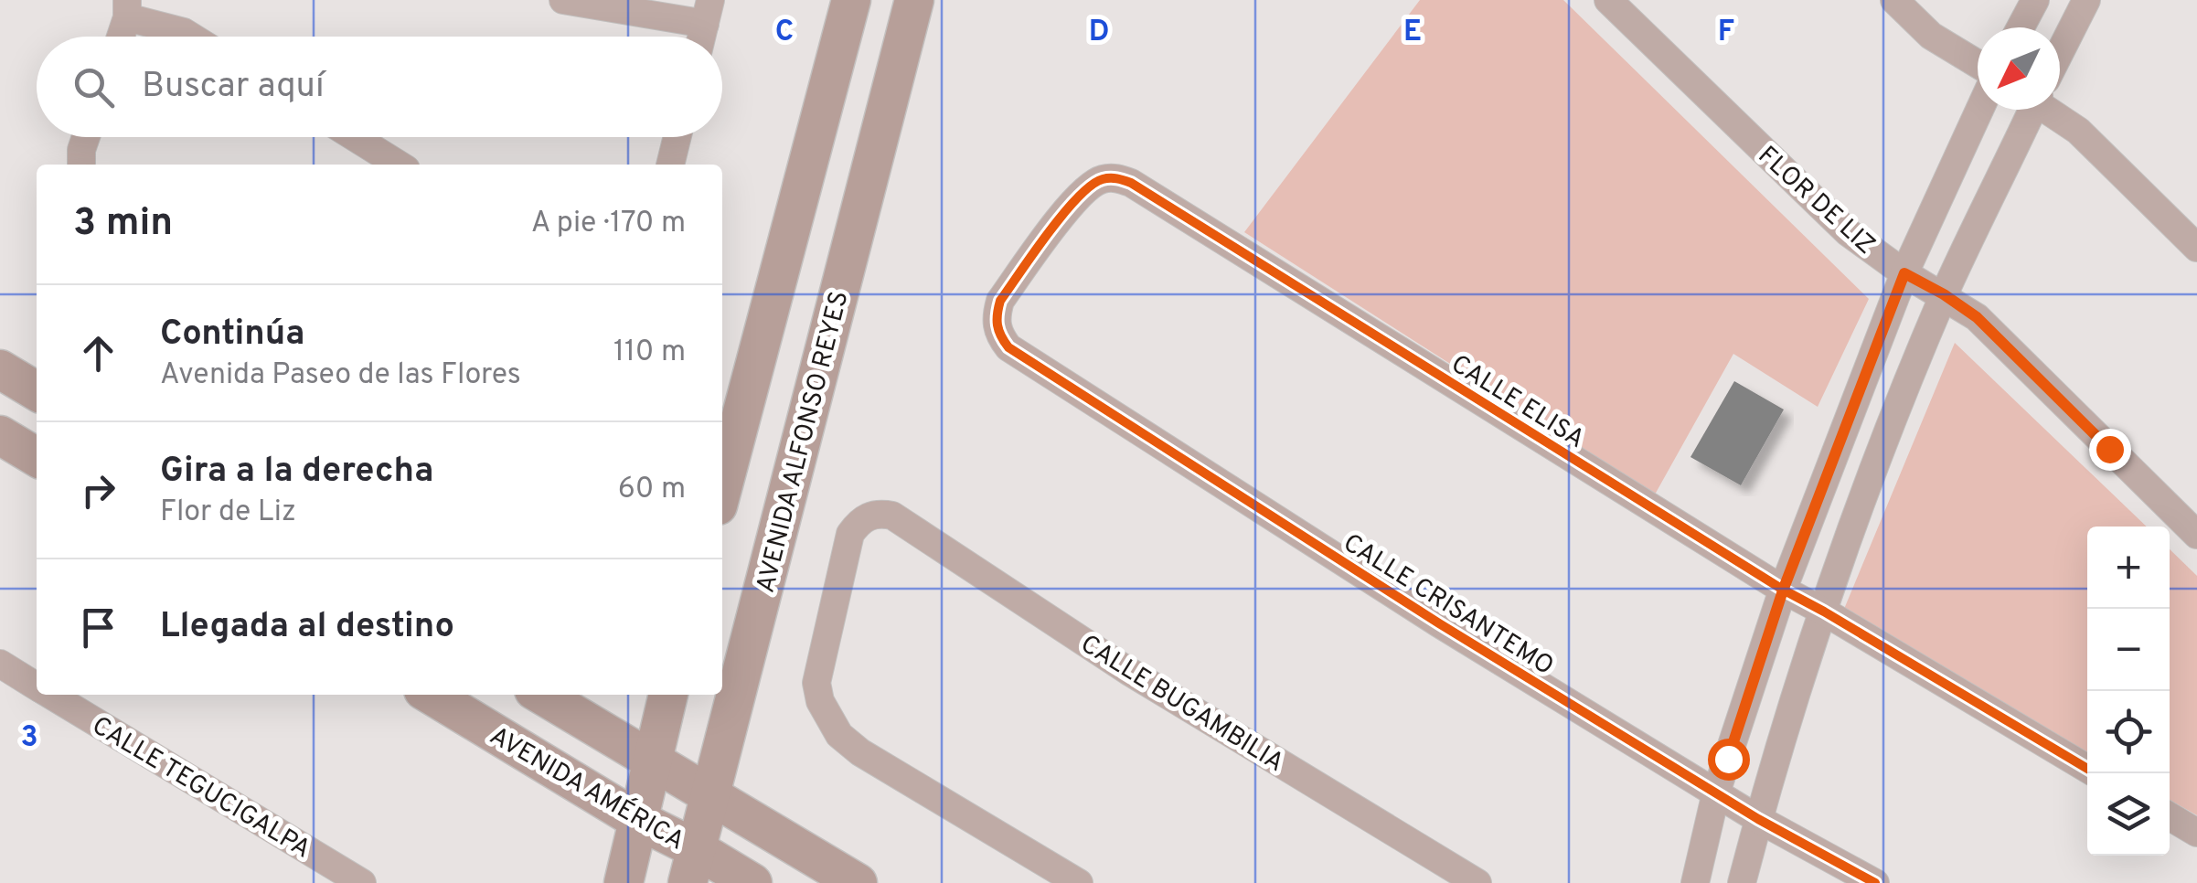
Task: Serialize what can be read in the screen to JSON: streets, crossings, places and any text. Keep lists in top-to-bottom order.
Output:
{
  "streets": {
    "street": [
      "FLOR DE LIZ",
      "CALLE ELISA",
      "AVENIDA ALFONSO REYES",
      "CALLE CRISANTEMO",
      "CALLE BUGAMBILIA",
      "CALLE TEGUCIGALPA",
      "AVENIDA AMÉRICA"
    ]
  },
  "crossings": [
    ["CALLE ELISA", "CALLE CRISANTEMO"],
    ["AVENIDA ALFONSO REYES", "AVENIDA AMÉRICA"]
  ],
  "north": "bottom left",
  "page": {
    "search": "Buscar aquí",
    "heading": ["3 min", "A pie · 170 m"],
    "list": [
      ["Continúa", "Avenida Paseo de las Flores", "110 m"],
      ["Gira a la derecha", "Flor de Liz", "60 m"],
      "Llegada al destino"
    ],
    "map_buttons": ["+", "−"]
  },
  "grid": {
    "columns": [
      "C",
      "D",
      "E",
      "F"
    ],
    "rows": ["3"]
  }
}
